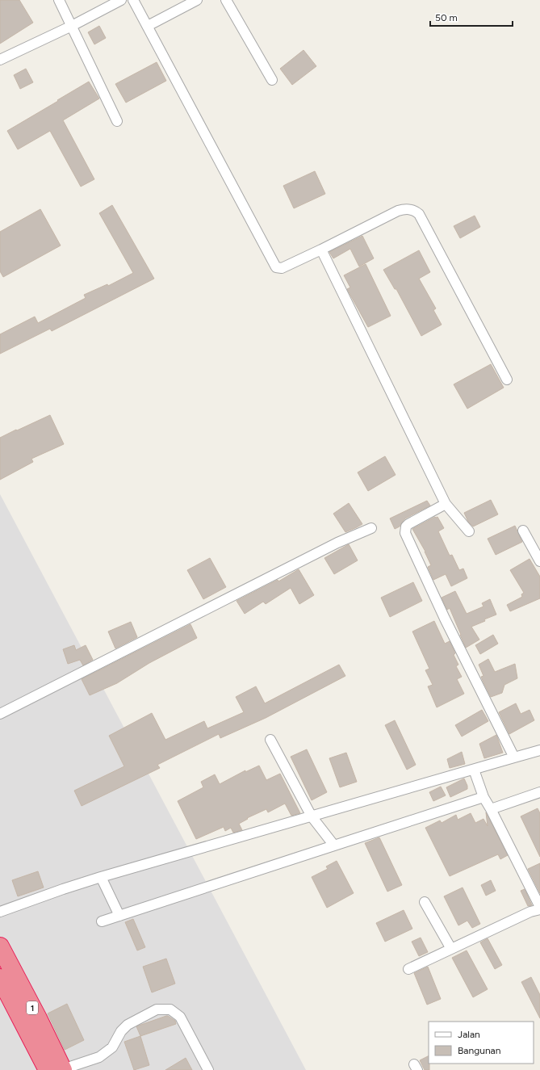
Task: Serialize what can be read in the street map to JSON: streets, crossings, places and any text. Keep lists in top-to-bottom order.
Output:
{
  "streets": {
    "highway": ["1"]
  },
  "legend": ["Jalan", "Bangunan"],
  "scale_bar": "50 m"
}
